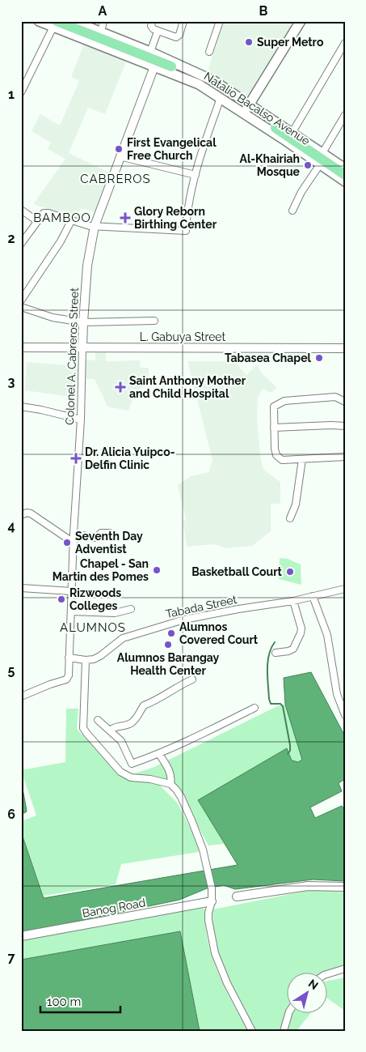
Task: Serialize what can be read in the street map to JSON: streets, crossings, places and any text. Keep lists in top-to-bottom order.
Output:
{
  "streets": {
    "main road": ["Natalio Bacalso Avenue"],
    "street": [
      "L. Gabuya Street",
      "Colonel A. Cabreros Street",
      "Tabada Street",
      "Banog Road"
    ]
  },
  "crossings": [
    ["Natalio Bacalso Avenue", "Colonel A. Cabreros Street"],
    ["L. Gabuya Street", "Colonel A. Cabreros Street"],
    ["Colonel A. Cabreros Street", "Tabada Street"]
  ],
  "districts": ["CABREROS", "BAMBOO", "ALUMNOS"],
  "places": {
    "other": [
      "Super Metro",
      "First Evangelical Free Church",
      "Al-Khairiah Mosque",
      "Tabasea Chapel",
      "Seventh Day Adventist",
      "Chapel - San Martin des Pomes",
      "Basketball Court",
      "Rizwoods Colleges",
      "Alumnos Covered Court",
      "Alumnos Barangay Health Center"
    ],
    "health": ["Glory Reborn Birthing Center", "Saint Anthony Mother and Child Hospital", "Dr. Alicia Yuipco- Delfin Clinic"]
  },
  "scale_bar": "100 m",
  "north": "top right",
  "grid": {
    "columns": ["A", "B"],
    "rows": [
      "1",
      "2",
      "3",
      "4",
      "5",
      "6",
      "7"
    ]
  }
}
